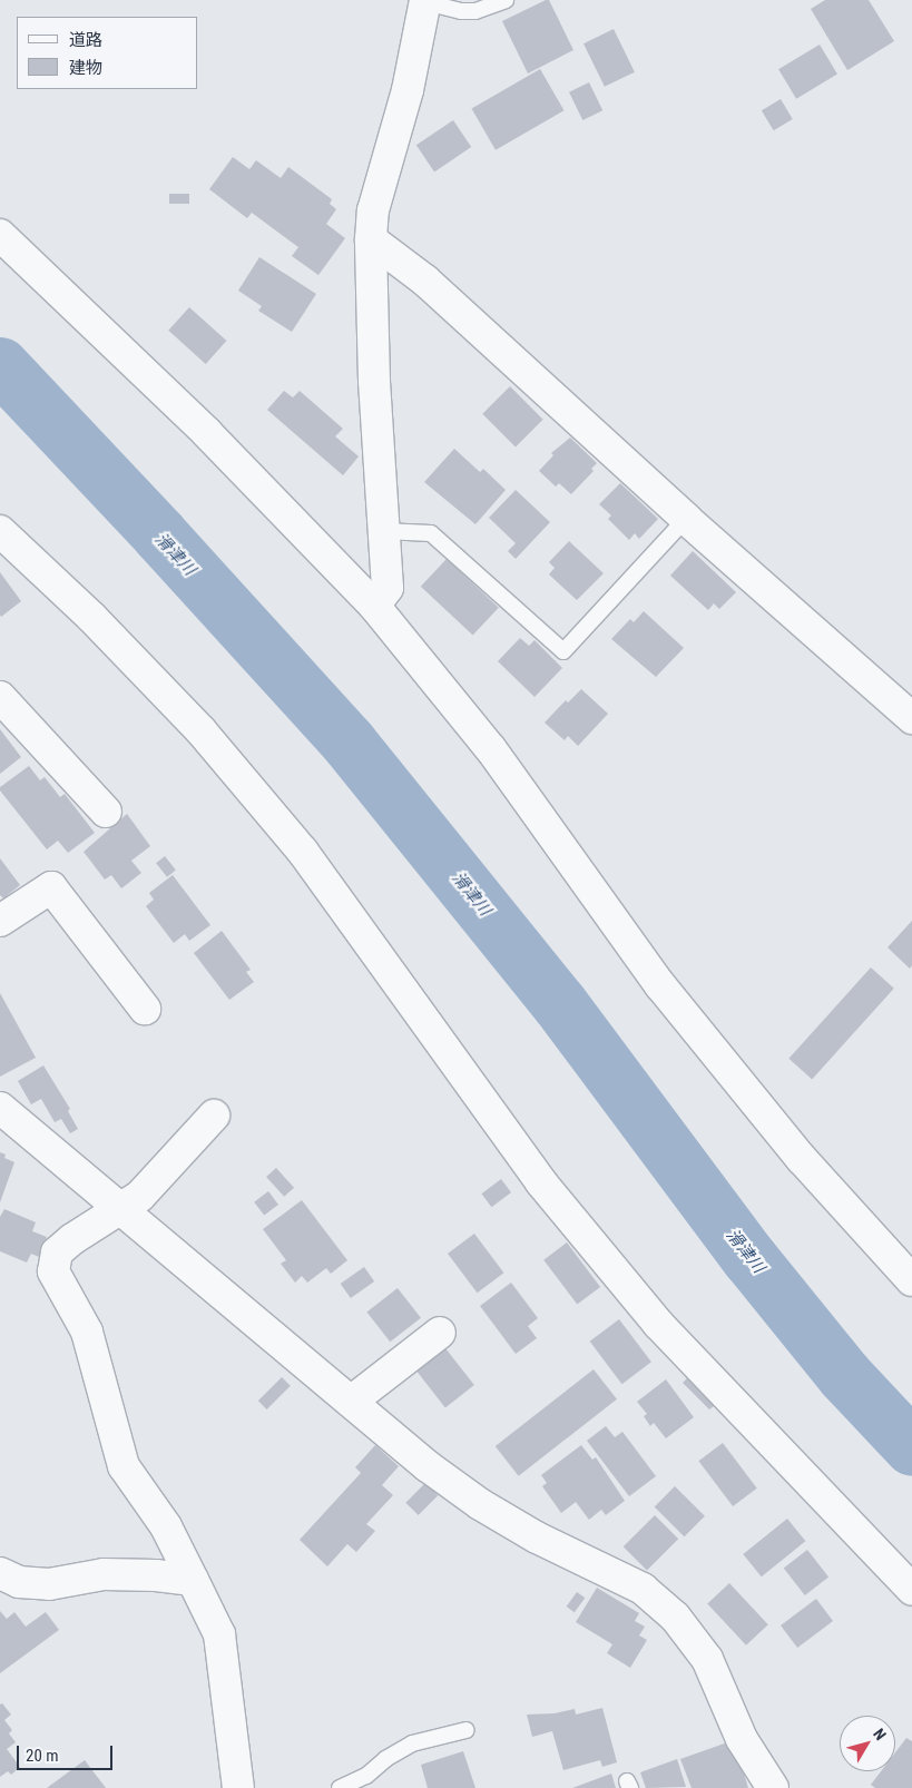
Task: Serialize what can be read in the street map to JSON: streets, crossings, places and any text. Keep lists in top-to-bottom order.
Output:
{
  "water": ["滑津川"],
  "legend": ["道路", "建物"],
  "scale_bar": "20 m",
  "north": "top right"
}
